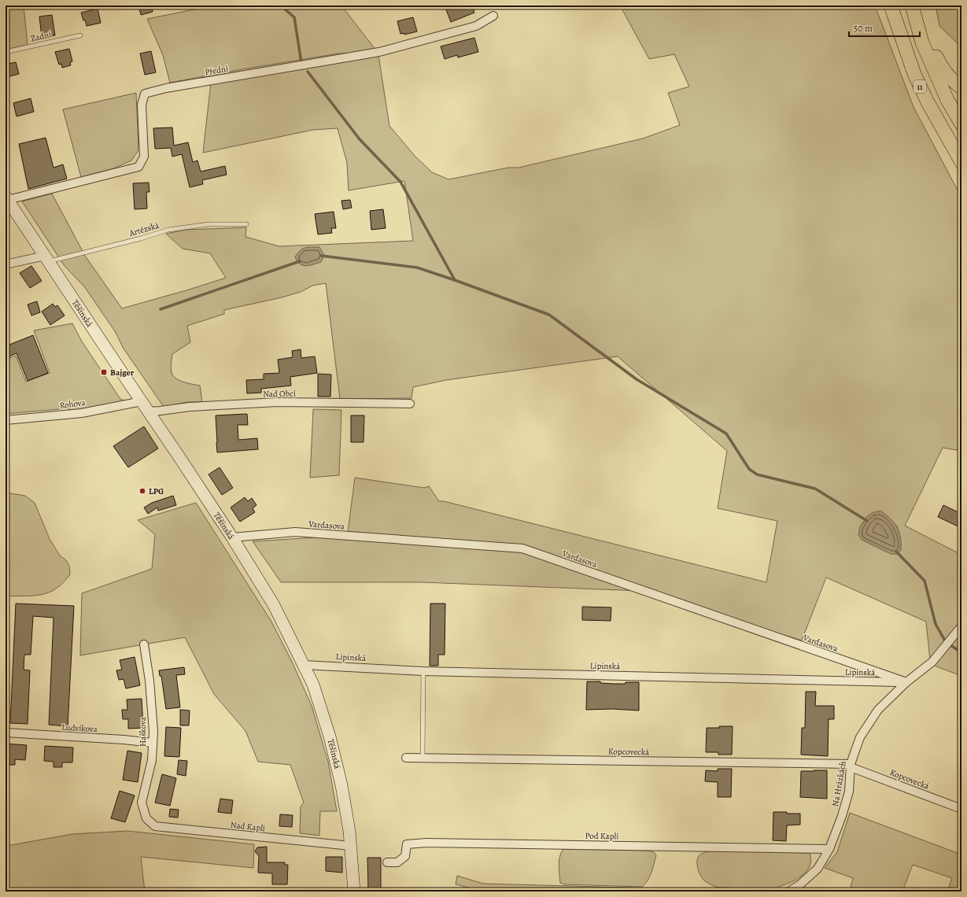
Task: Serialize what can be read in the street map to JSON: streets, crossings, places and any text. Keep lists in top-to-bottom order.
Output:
{
  "streets": {
    "highway": ["11"],
    "main road": ["Těšínská"],
    "street": [
      "Přední",
      "Nad Obcí",
      "Rohova",
      "Vardasova",
      "Lipinská",
      "Ludvíkova",
      "Haškova",
      "Kopcovecká",
      "Na Hrázkách",
      "Nad Kaplí",
      "Pod Kaplí"
    ],
    "lane": ["Zadní", "Artézská"]
  },
  "crossings": [
    ["Přední", "Těšínská"],
    ["Artézská", "Těšínská"],
    ["Těšínská", "Nad Obcí"],
    ["Těšínská", "Rohova"],
    ["Těšínská", "Vardasova"],
    ["Těšínská", "Lipinská"],
    ["Těšínská", "Nad Kaplí"],
    ["Vardasova", "Lipinská"],
    ["Vardasova", "Na Hrázkách"],
    ["Lipinská", "Na Hrázkách"],
    ["Ludvíkova", "Haškova"],
    ["Haškova", "Nad Kaplí"],
    ["Kopcovecká", "Na Hrázkách"],
    ["Na Hrázkách", "Pod Kaplí"]
  ],
  "places": {
    "transit": ["Bajger"],
    "other": ["LPG"]
  },
  "scale_bar": "50 m"
}
